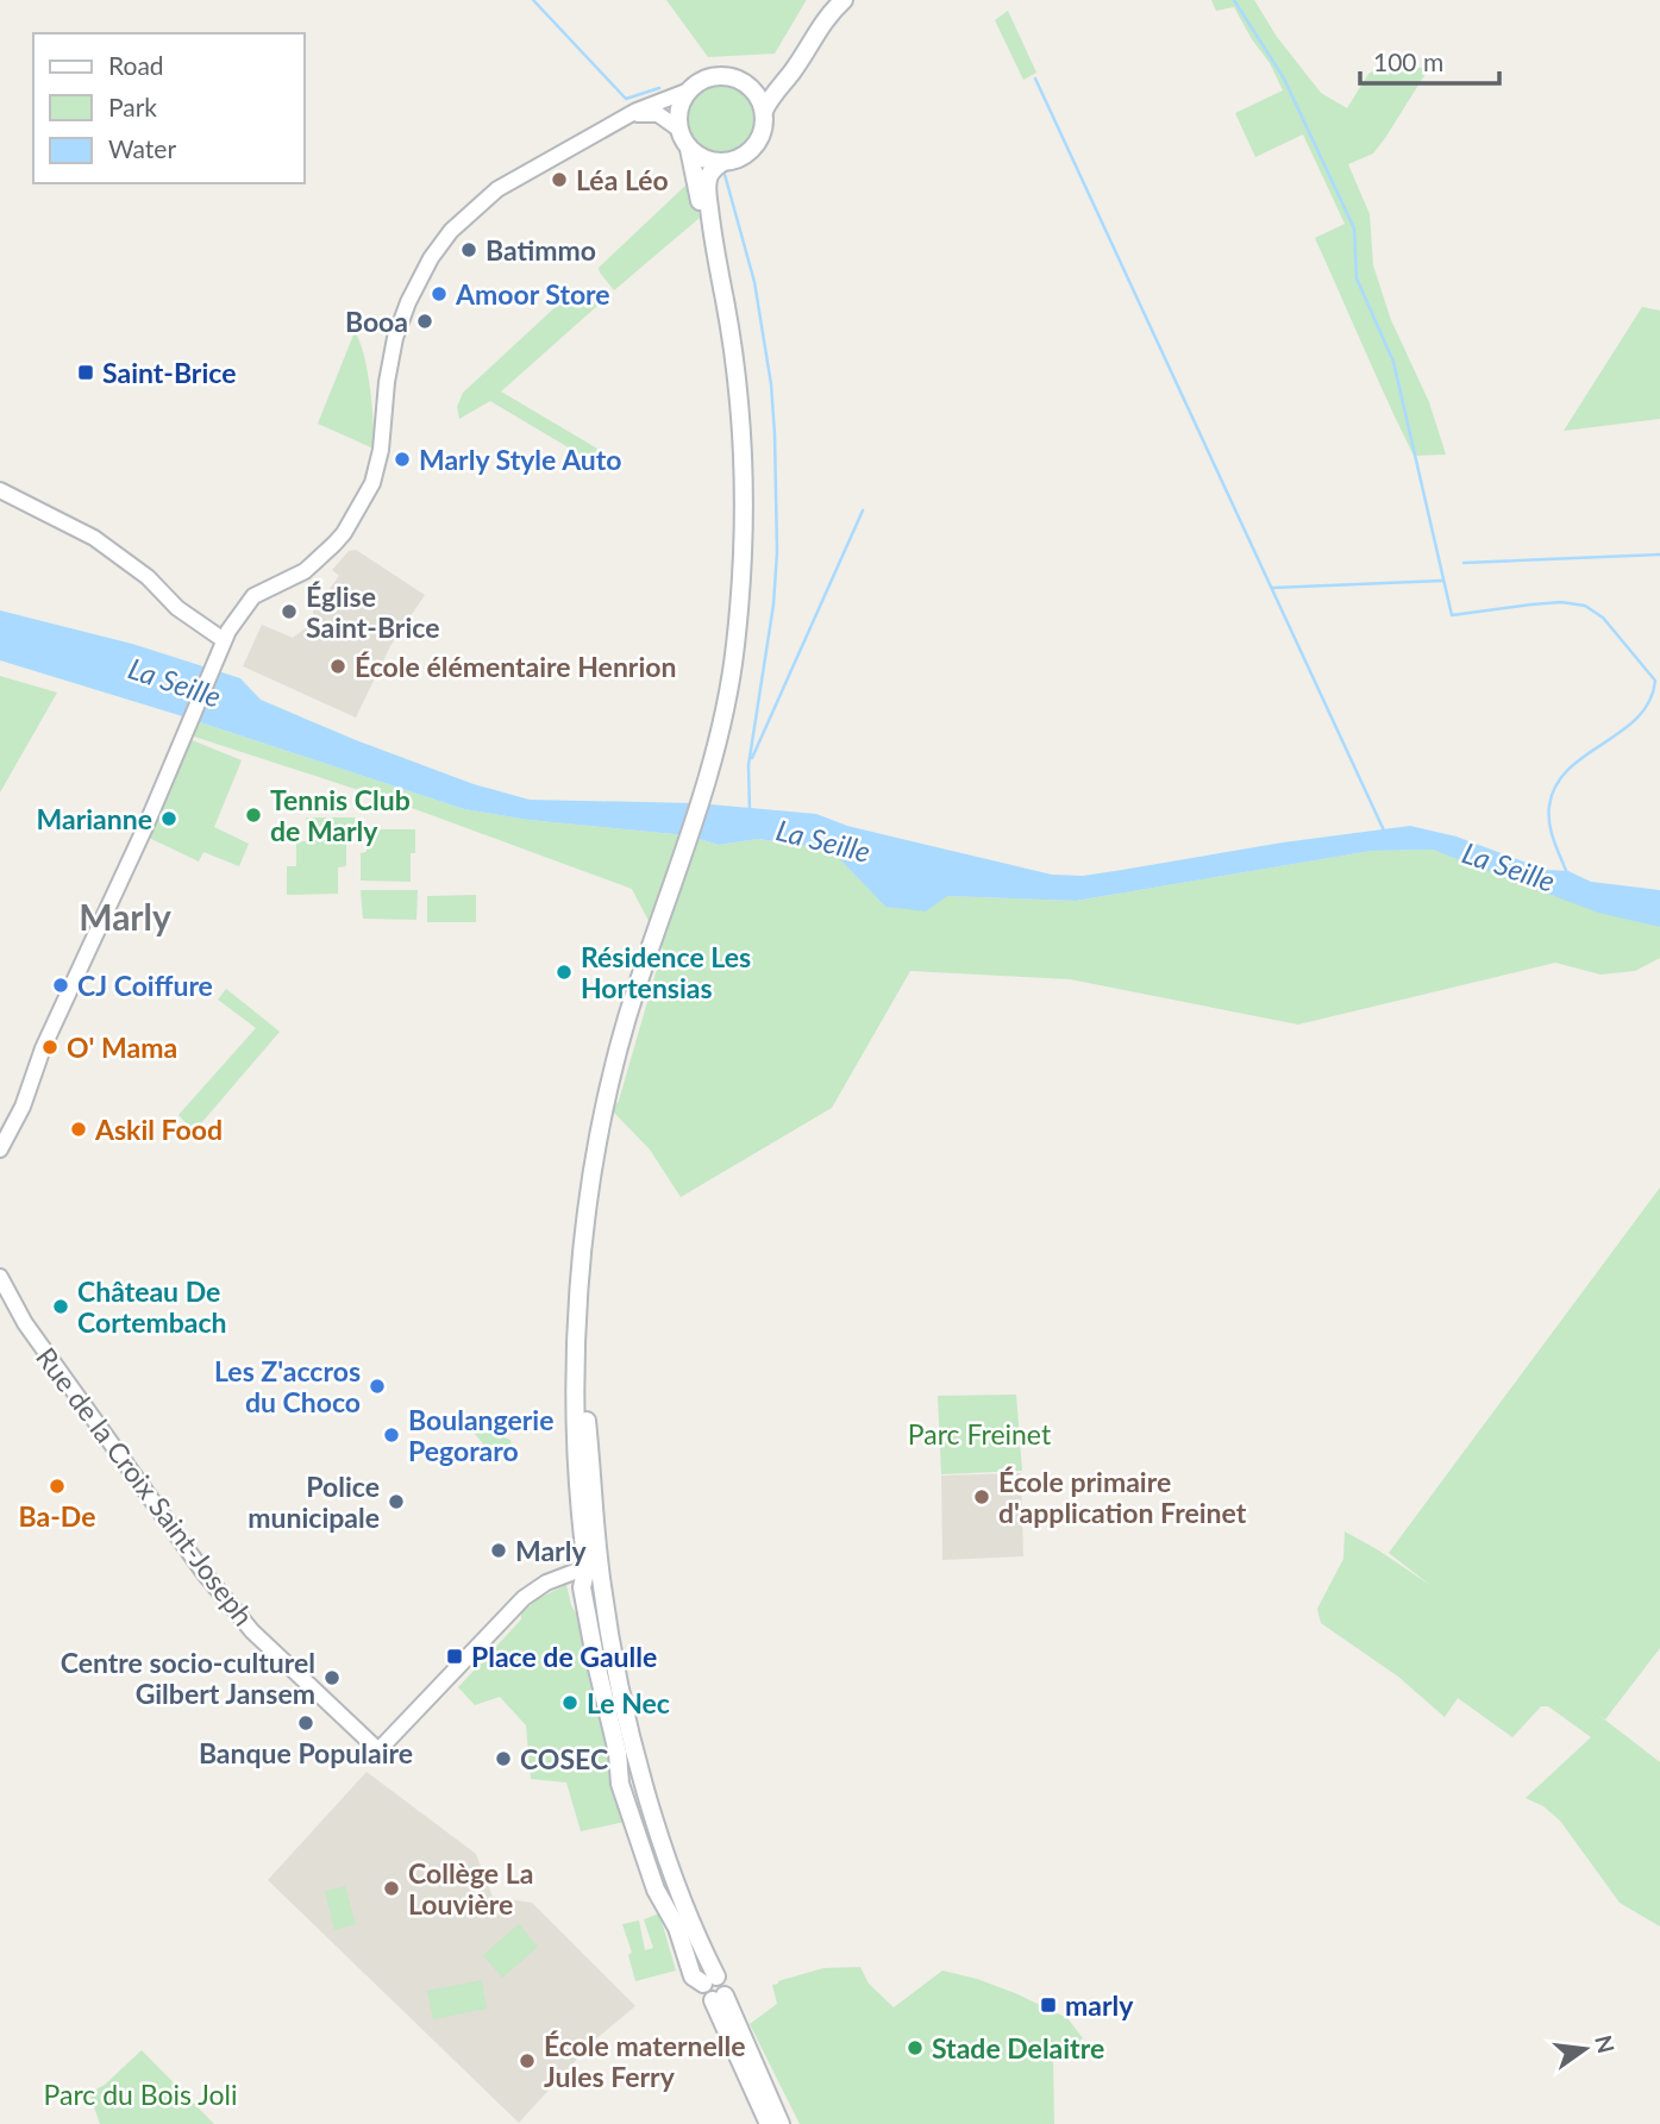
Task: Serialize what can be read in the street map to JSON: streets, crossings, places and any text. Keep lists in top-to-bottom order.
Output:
{
  "streets": {
    "street": ["Rue de la Croix Saint-Joseph"]
  },
  "districts": ["Marly"],
  "water": ["La Seille"],
  "parks": ["Parc Freinet", "Parc du Bois Joli"],
  "places": {
    "other": [
      "Léa Léo",
      "Batimmo",
      "Amoor Store",
      "Booa",
      "Marly Style Auto",
      "Église Saint-Brice",
      "École élémentaire Henrion",
      "Tennis Club de Marly",
      "Marianne",
      "Résidence Les Hortensias",
      "CJ Coiffure",
      "O' Mama",
      "Askil Food",
      "Château De Cortembach",
      "Les Z'accros du Choco",
      "Boulangerie Pegoraro",
      "Ba-De",
      "École primaire d'application Freinet",
      "Police municipale",
      "Marly",
      "Centre socio-culturel Gilbert Jansem",
      "Le Nec",
      "Banque Populaire",
      "COSEC",
      "Collège La Louvière",
      "Stade Delaitre",
      "École maternelle Jules Ferry"
    ],
    "transit": ["Saint-Brice", "Place de Gaulle", "marly"]
  },
  "legend": ["Road", "Park", "Water"],
  "scale_bar": "100 m",
  "north": "right"
}
